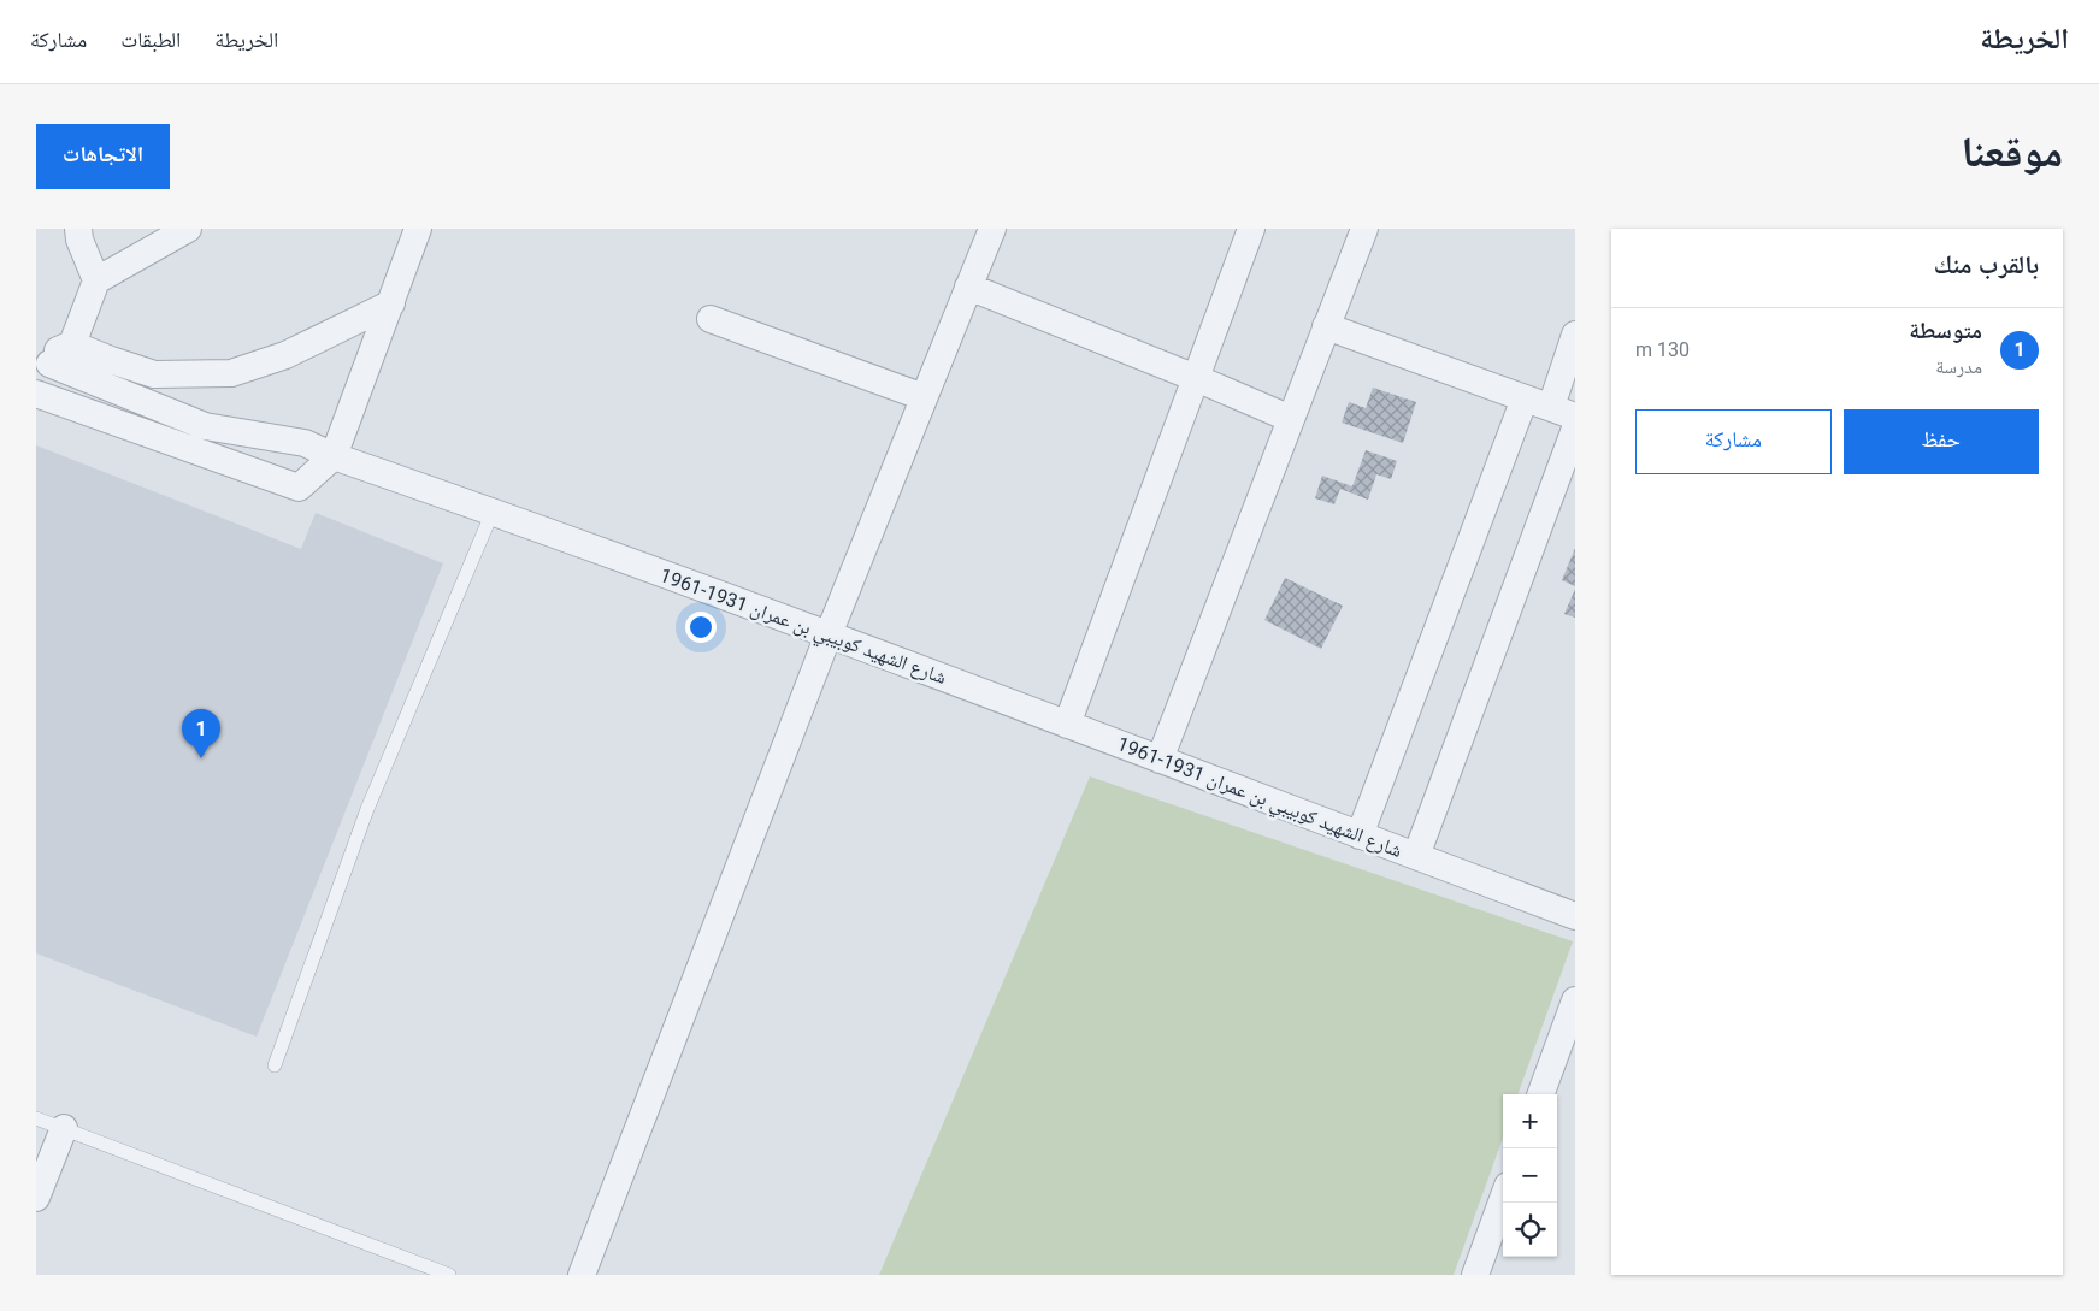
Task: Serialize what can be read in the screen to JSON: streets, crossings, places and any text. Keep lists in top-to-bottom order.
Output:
{
  "streets": {
    "street": ["شارع الشهيد كوبيبي بن عمران 1931-1961"]
  },
  "page": {
    "header": "الخريطة",
    "nav": ["الخريطة", "الطبقات", "مشاركة"],
    "title": "موقعنا",
    "buttons": [
      "الاتجاهات",
      ["حفظ", "مشاركة"]
    ],
    "heading": "بالقرب منك",
    "list": [
      {
        "mark": "1",
        "name": "متوسطة",
        "note": "مدرسة",
        "value": "130 m"
      }
    ],
    "pins": "1",
    "map_buttons": ["+", "−"]
  }
}
